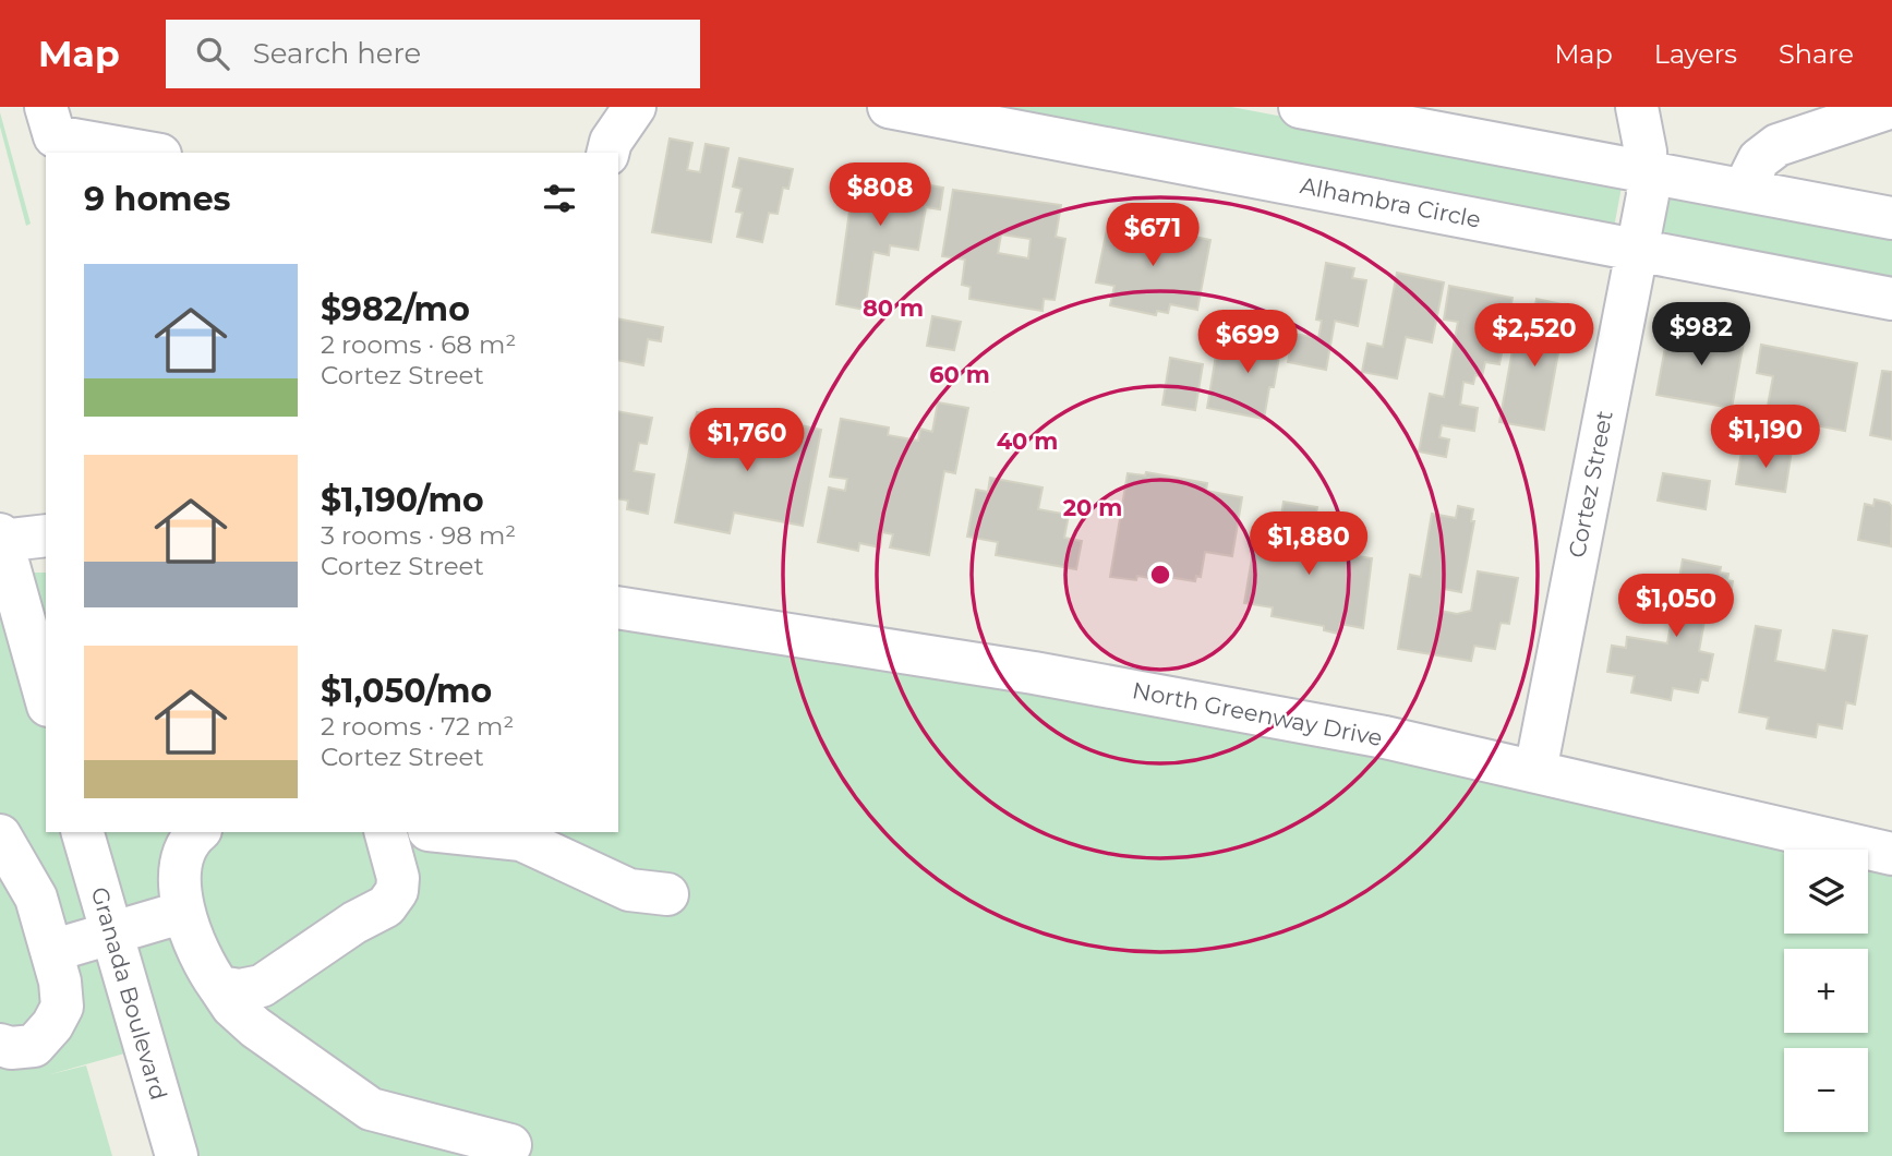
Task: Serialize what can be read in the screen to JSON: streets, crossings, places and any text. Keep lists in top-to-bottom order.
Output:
{
  "streets": {
    "street": [
      "Alhambra Circle",
      "Cortez Street",
      "North Greenway Drive",
      "Granada Boulevard"
    ]
  },
  "crossings": [
    ["Alhambra Circle", "Cortez Street"],
    ["Cortez Street", "North Greenway Drive"]
  ],
  "page": {
    "header": "Map",
    "search": "Search here",
    "nav": ["Map", "Layers", "Share"],
    "heading": "9 homes",
    "price": [
      "$808",
      "$671",
      "$982",
      "$2,520",
      "$699",
      "$1,190",
      "$1,760",
      "$1,880",
      "$1,050"
    ],
    "list": [
      {
        "name": "$982/mo",
        "note": "2 rooms · 68 m² · Cortez Street"
      },
      {
        "name": "$1,190/mo",
        "note": "3 rooms · 98 m² · Cortez Street"
      },
      {
        "name": "$1,050/mo",
        "note": "2 rooms · 72 m² · Cortez Street"
      }
    ],
    "map_buttons": ["+", "−"]
  },
  "rings": [
    "80 m",
    "60 m",
    "40 m",
    "20 m"
  ]
}
